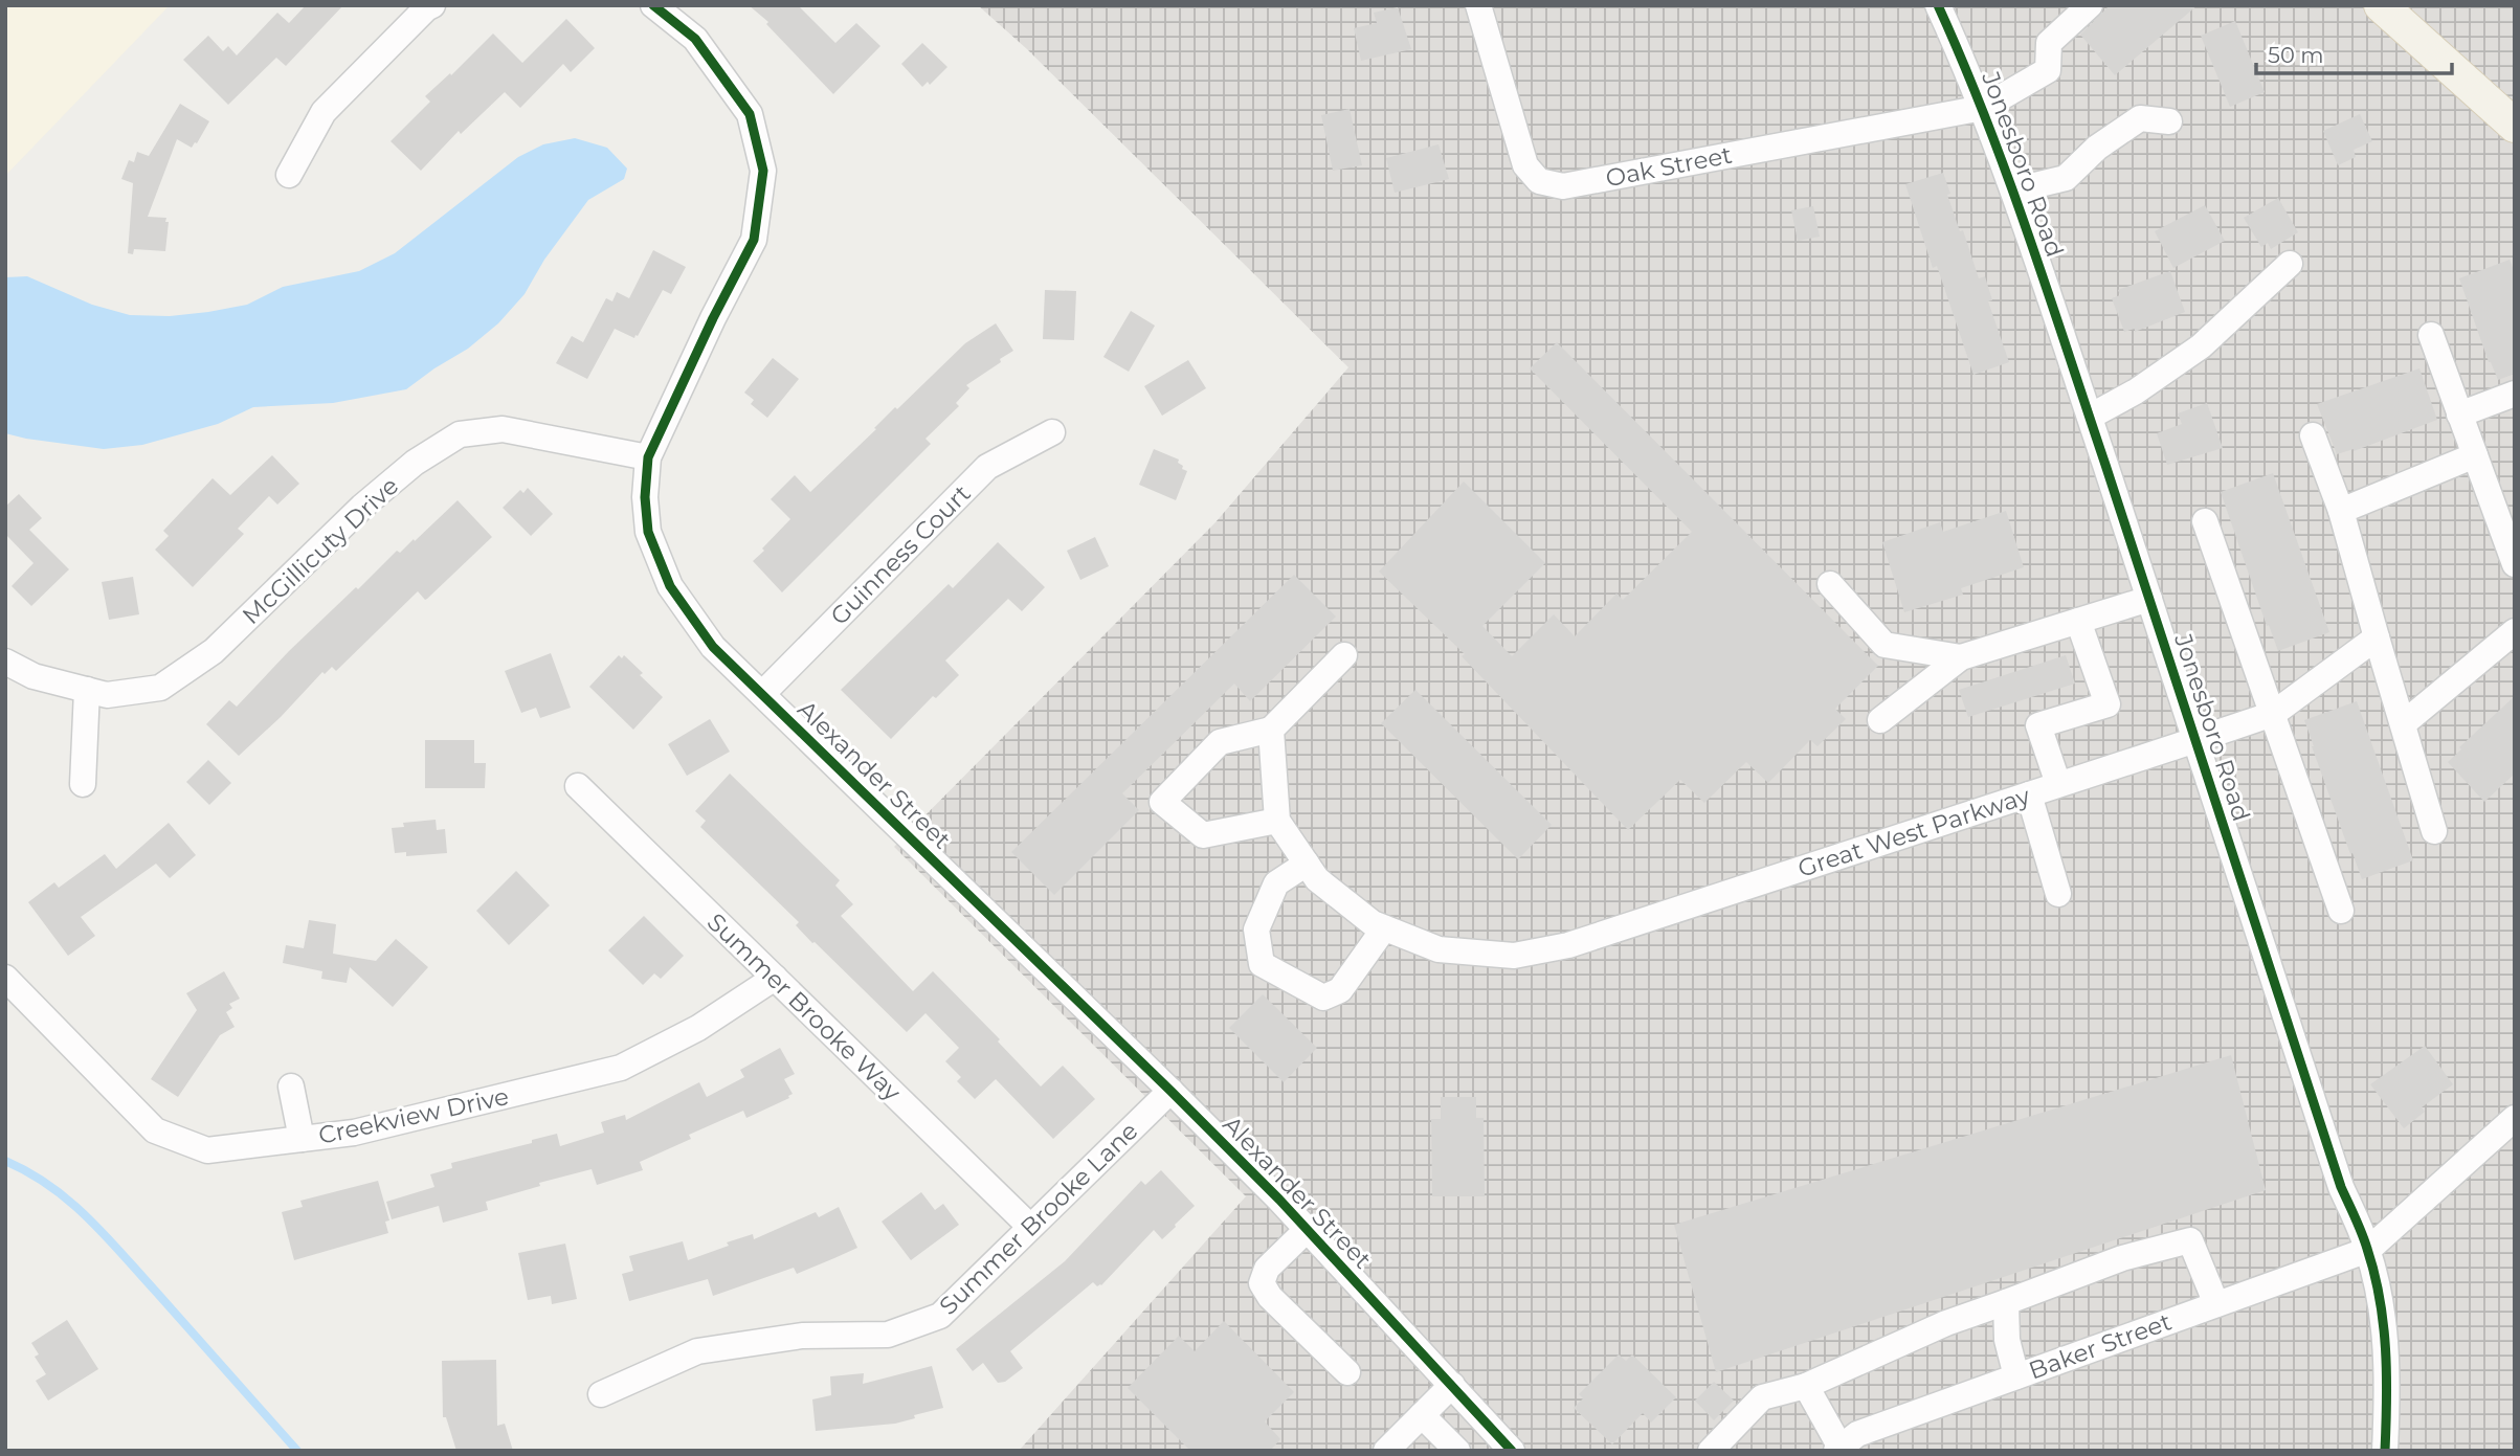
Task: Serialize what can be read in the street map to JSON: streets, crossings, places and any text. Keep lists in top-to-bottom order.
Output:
{
  "streets": {
    "street": [
      "Jonesboro Road",
      "Oak Street",
      "McGillicuty Drive",
      "Guinness Court",
      "Alexander Street",
      "Great West Parkway",
      "Summer Brooke Way",
      "Creekview Drive",
      "Summer Brooke Lane",
      "Baker Street"
    ]
  },
  "crossings": [
    ["Jonesboro Road", "Oak Street"],
    ["Jonesboro Road", "Great West Parkway"],
    ["Jonesboro Road", "Baker Street"],
    ["McGillicuty Drive", "Alexander Street"],
    ["Guinness Court", "Alexander Street"],
    ["Alexander Street", "Summer Brooke Lane"],
    ["Summer Brooke Way", "Creekview Drive"],
    ["Summer Brooke Way", "Summer Brooke Lane"]
  ],
  "scale_bar": "50 m"
}
